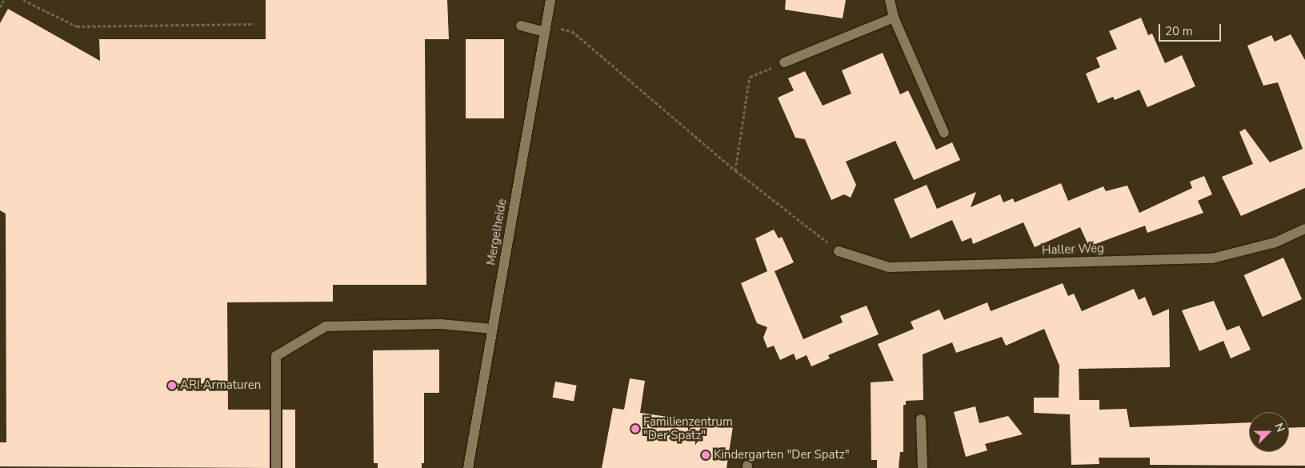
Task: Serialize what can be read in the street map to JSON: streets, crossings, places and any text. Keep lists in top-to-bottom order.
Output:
{
  "streets": {
    "street": ["Mergelheide", "Haller Weg"]
  },
  "places": ["ARI Armaturen", "Familienzentrum \"Der Spatz\"", "Kindergarten \"Der Spatz\""],
  "scale_bar": "20 m",
  "north": "top right"
}
